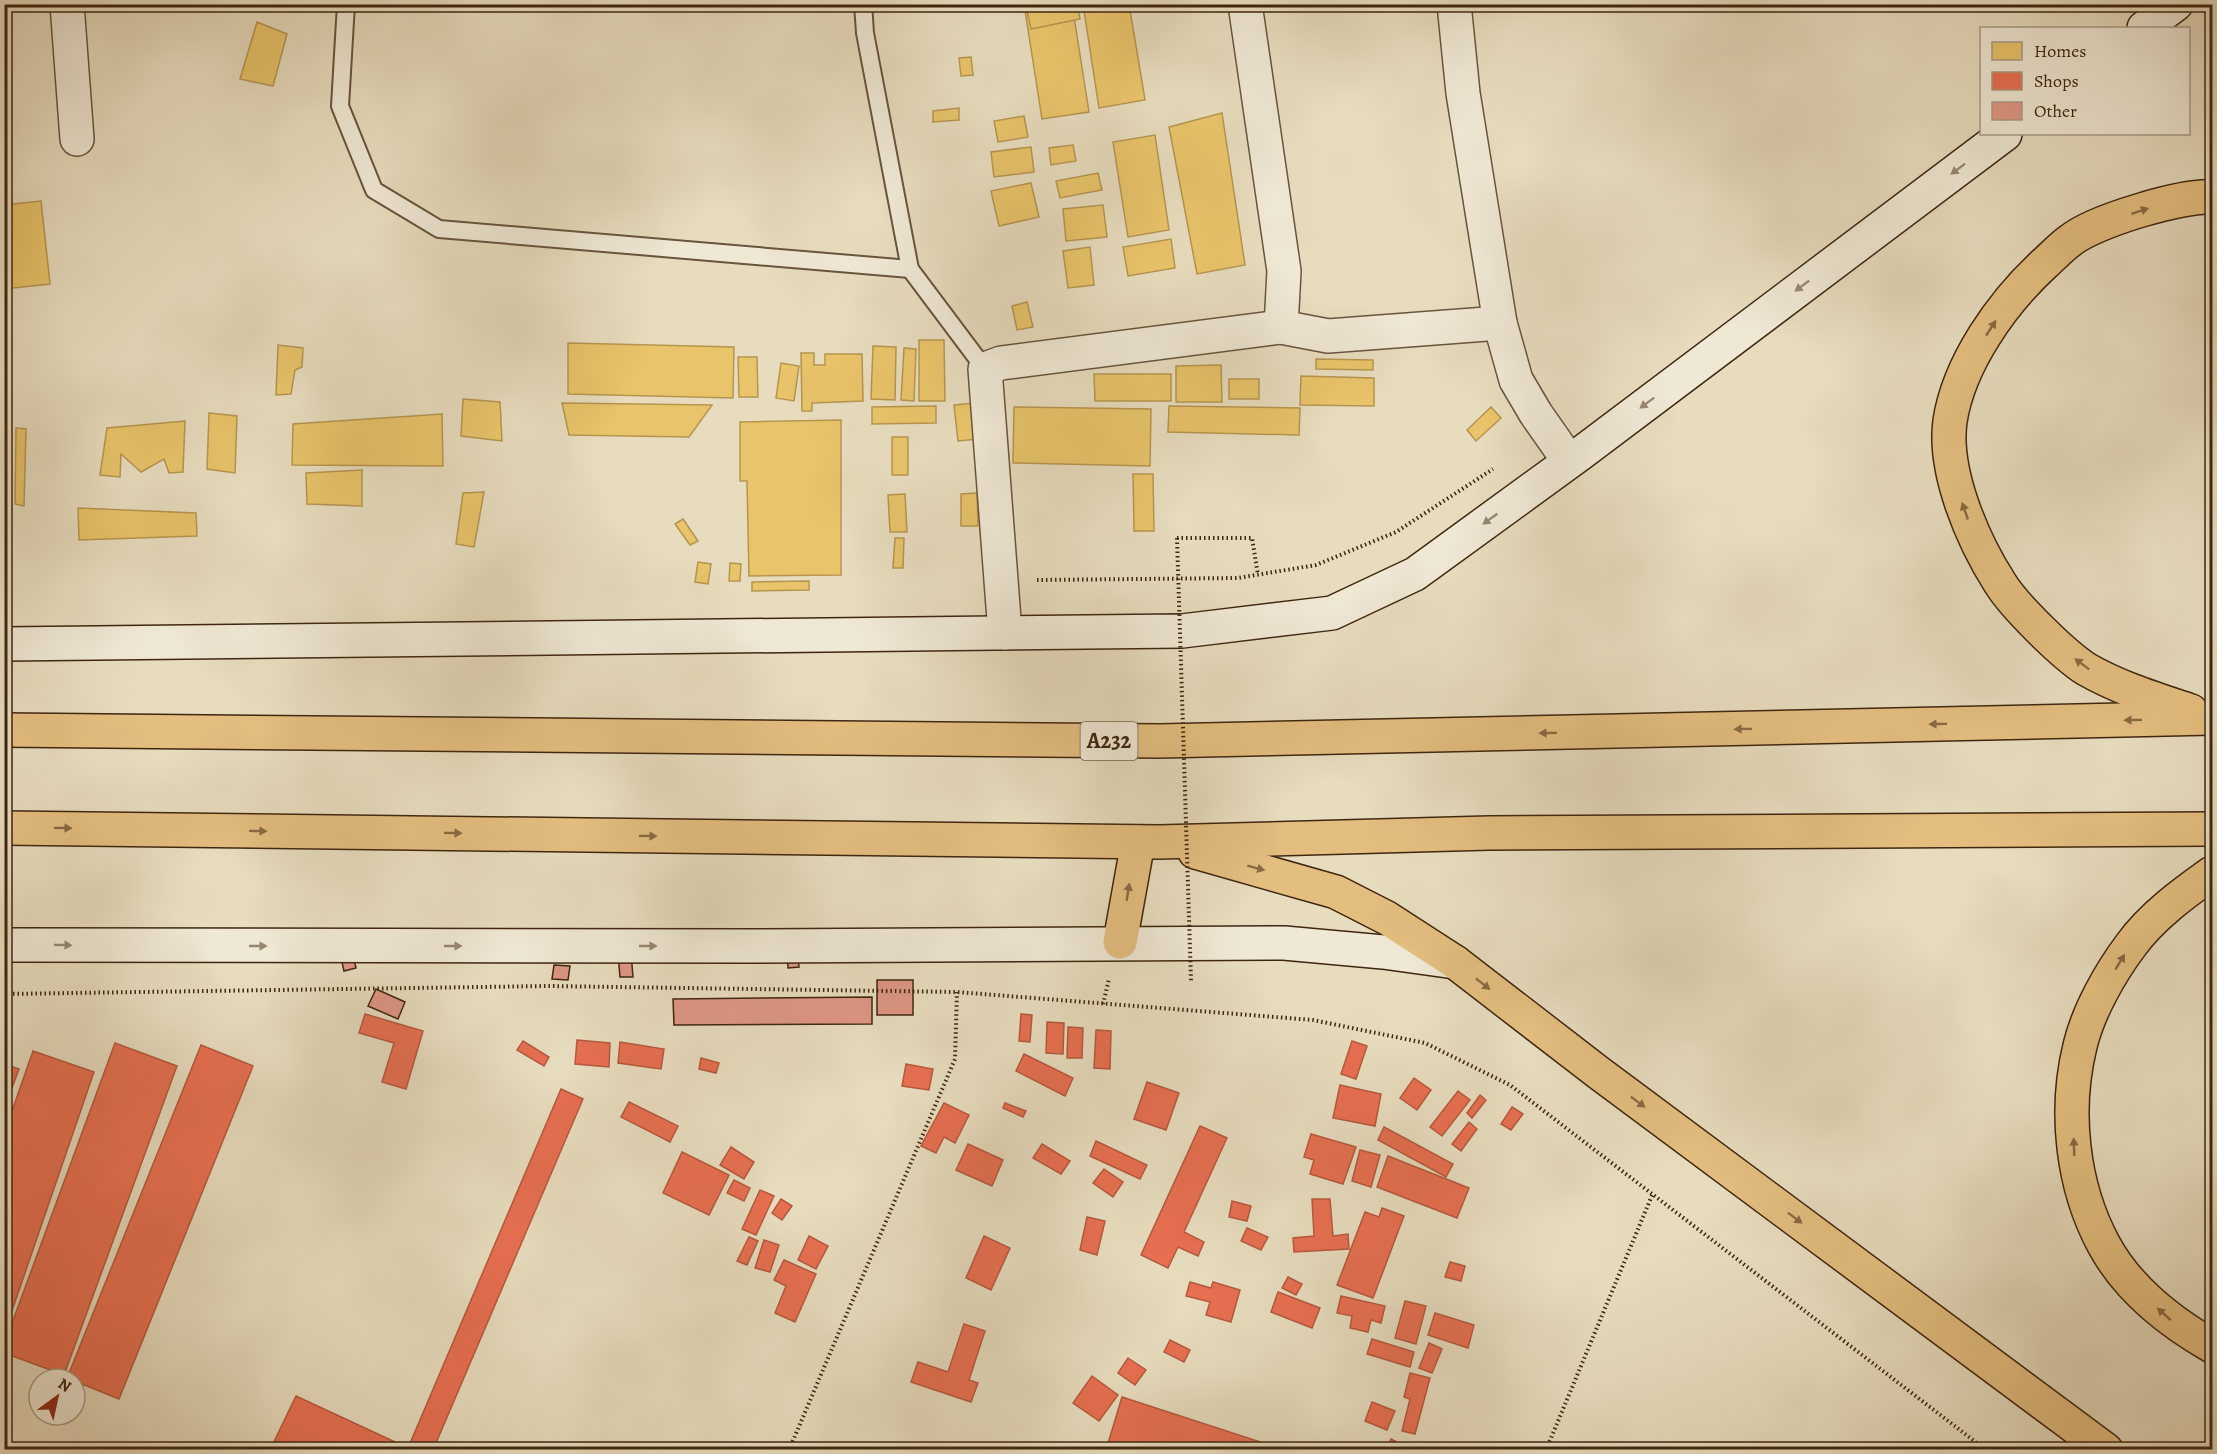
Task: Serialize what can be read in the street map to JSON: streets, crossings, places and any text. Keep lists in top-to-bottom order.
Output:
{
  "streets": {
    "highway": ["A232"]
  },
  "legend": ["Homes", "Shops", "Other"],
  "north": "top right"
}
